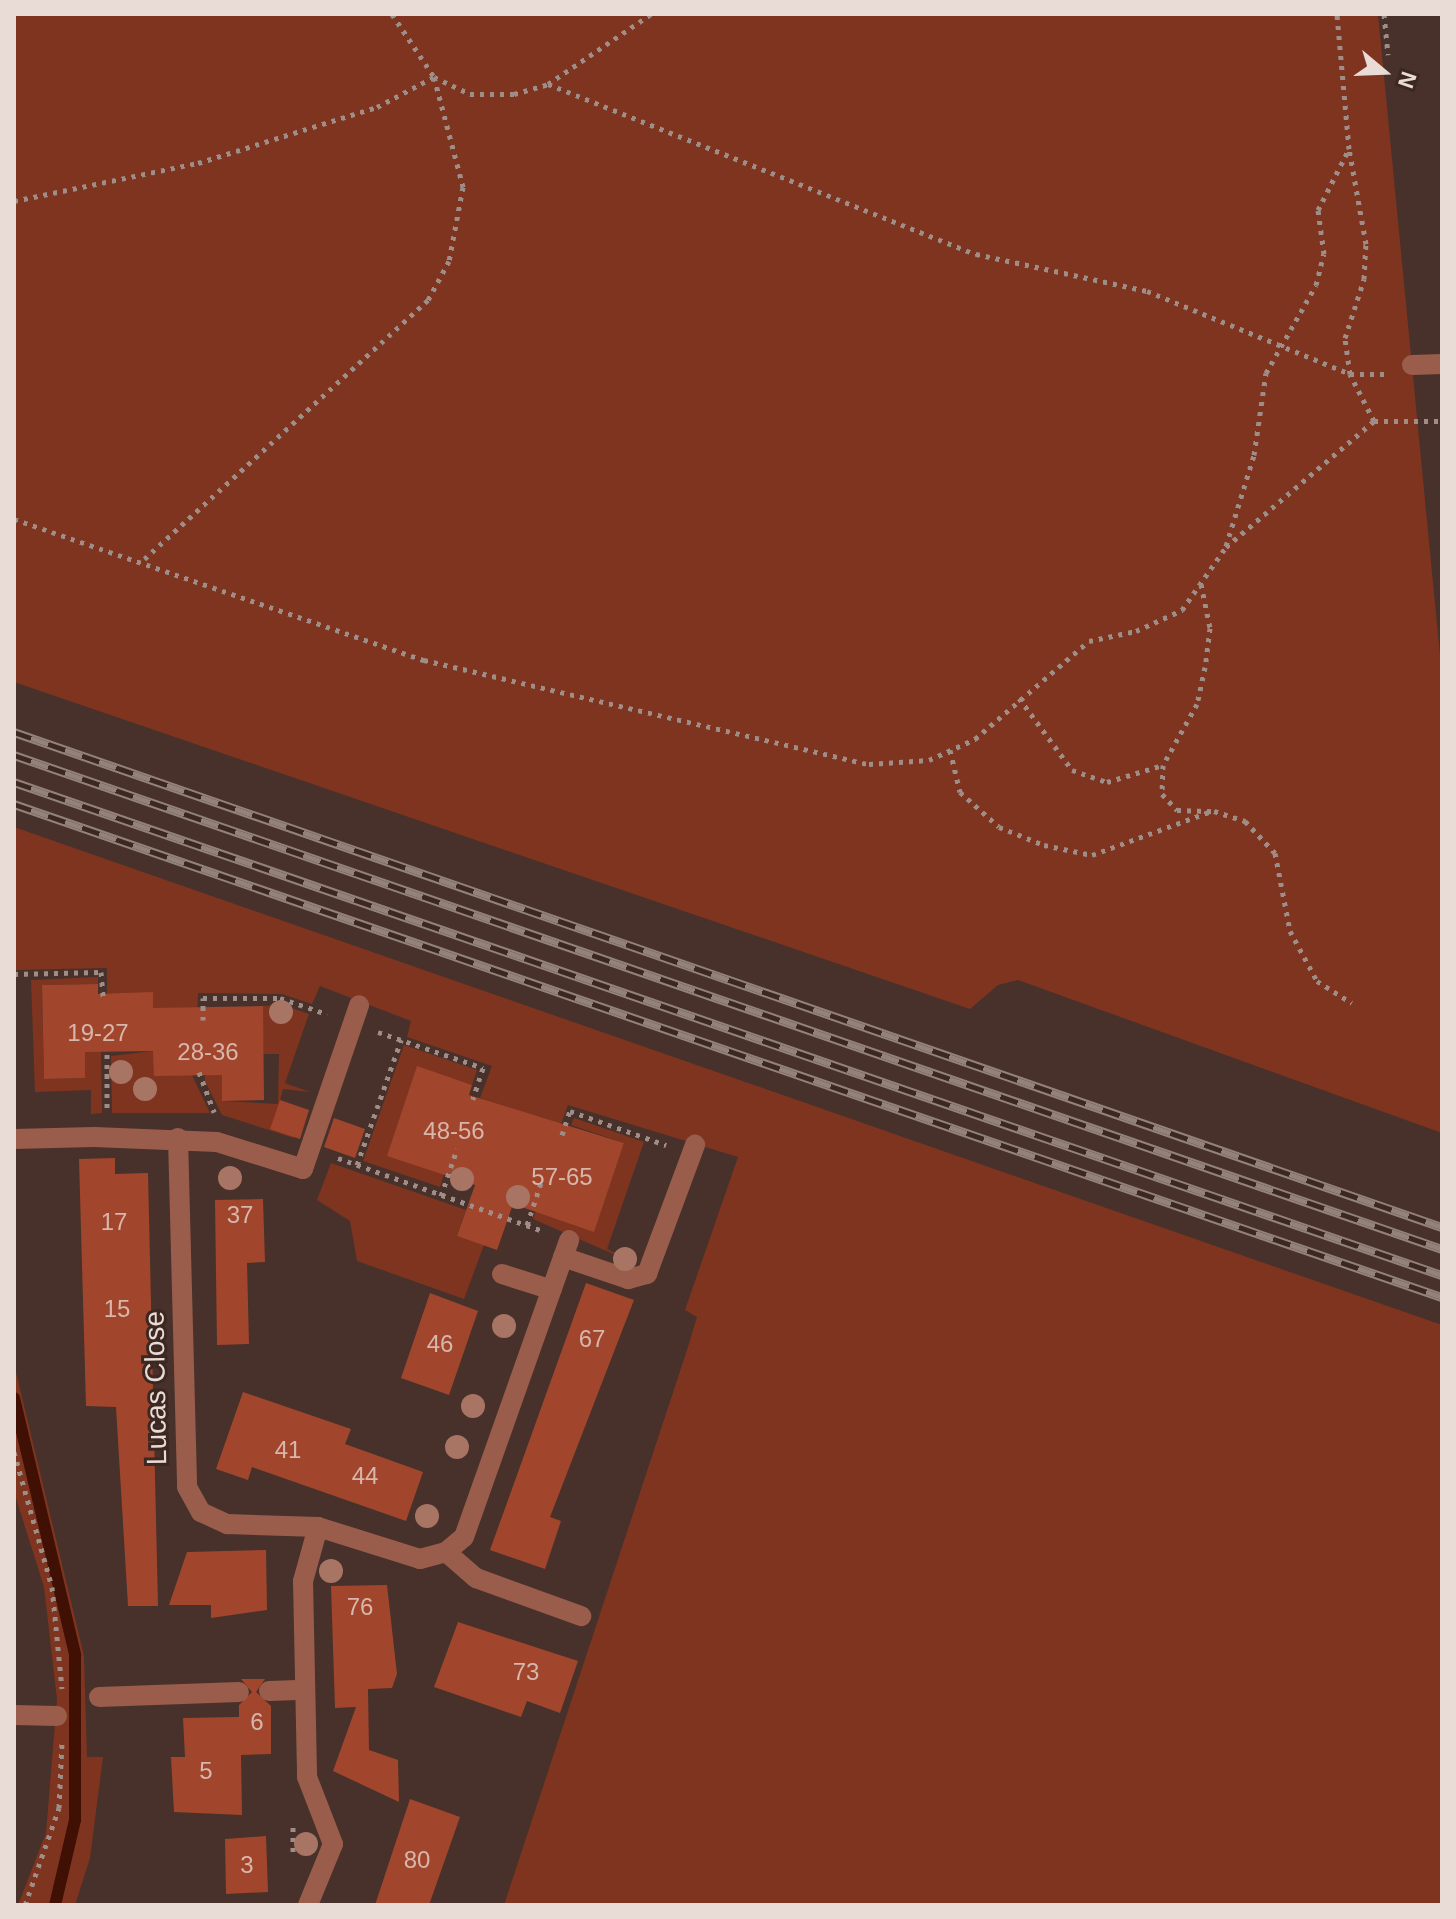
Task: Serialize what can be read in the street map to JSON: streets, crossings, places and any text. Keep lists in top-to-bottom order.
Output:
{
  "streets": {
    "street": ["Lucas Close"]
  },
  "house_numbers": [
    "19-27",
    "28-36",
    "48-56",
    "57-65",
    "37",
    "17",
    "15",
    "67",
    "46",
    "41",
    "44",
    "76",
    "73",
    "6",
    "5",
    "80",
    "3"
  ],
  "north": "right"
}
